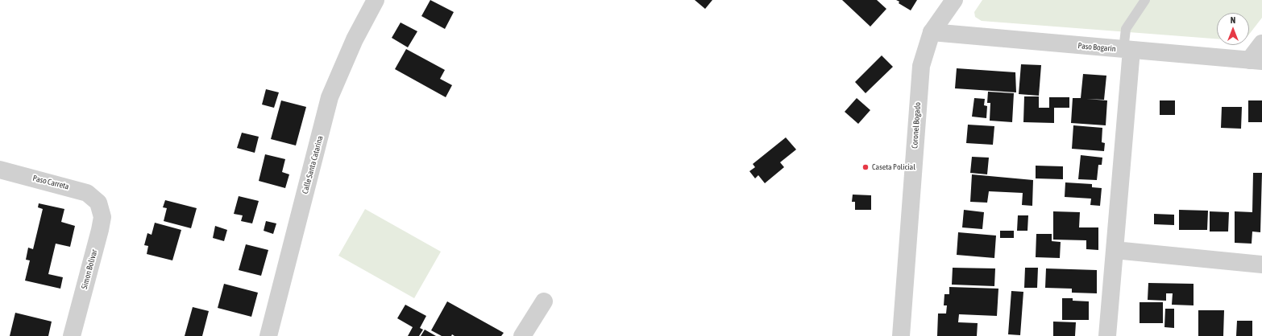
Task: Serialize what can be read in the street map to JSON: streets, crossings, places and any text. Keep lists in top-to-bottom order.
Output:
{
  "streets": {
    "street": [
      "Paso Bogarin",
      "Coronel Bogado",
      "Calle Santa Catarina",
      "Paso Carreta",
      "Simon Bolivar"
    ]
  },
  "crossings": [
    ["Paso Bogarin", "Coronel Bogado"],
    ["Paso Carreta", "Simon Bolivar"]
  ],
  "places": ["Caseta Policial"],
  "north": "top"
}
